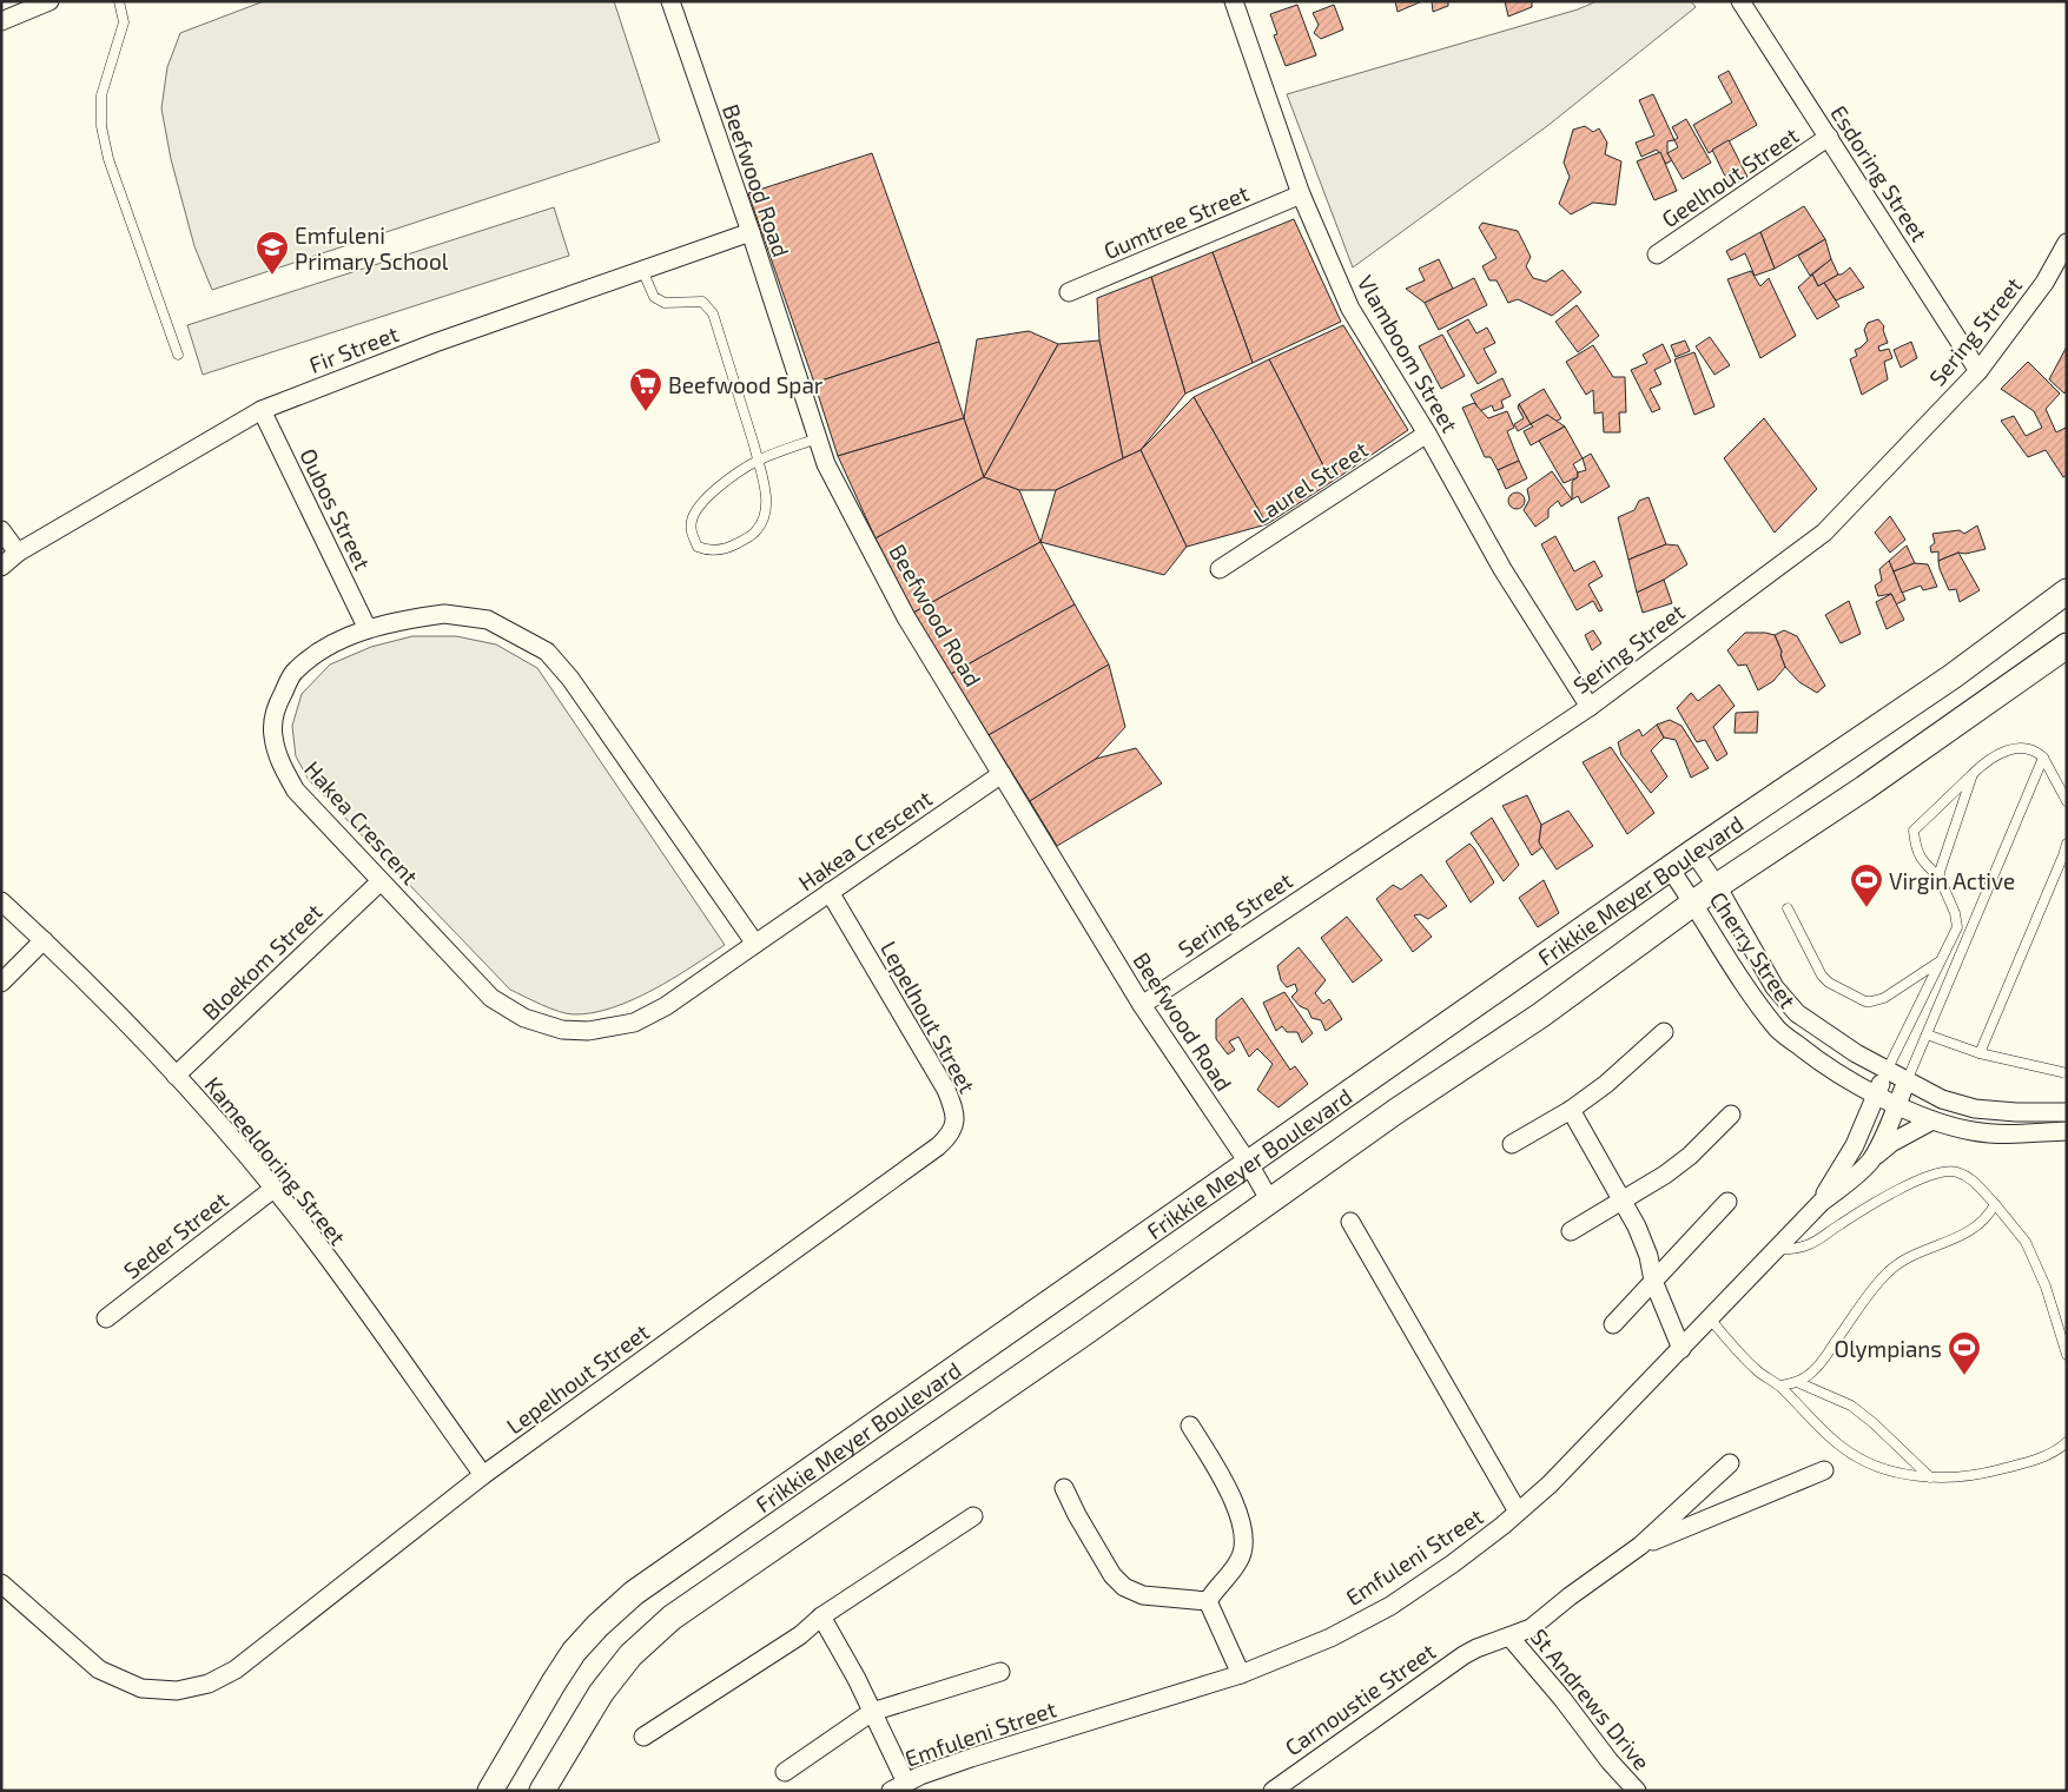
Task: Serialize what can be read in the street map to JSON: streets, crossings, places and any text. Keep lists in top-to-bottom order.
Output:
{
  "streets": {
    "street": [
      "Esdoring Street",
      "Geelhout Street",
      "Beefwood Road",
      "Gumtree Street",
      "Sering Street",
      "Fir Street",
      "Vlamboom Street",
      "Laurel Street",
      "Oubos Street",
      "Hakea Crescent",
      "Frikkie Meyer Boulevard",
      "Cherry Street",
      "Bloekom Street",
      "Lepelhout Street",
      "Kameeldoring Street",
      "Seder Street",
      "Emfuleni Street",
      "Carnoustie Street",
      "St Andrews Drive"
    ]
  },
  "crossings": [
    ["Esdoring Street", "Geelhout Street"],
    ["Esdoring Street", "Sering Street"],
    ["Beefwood Road", "Sering Street"],
    ["Beefwood Road", "Fir Street"],
    ["Beefwood Road", "Hakea Crescent"],
    ["Beefwood Road", "Frikkie Meyer Boulevard"],
    ["Gumtree Street", "Vlamboom Street"],
    ["Sering Street", "Vlamboom Street"],
    ["Fir Street", "Oubos Street"],
    ["Vlamboom Street", "Laurel Street"],
    ["Oubos Street", "Hakea Crescent"],
    ["Hakea Crescent", "Bloekom Street"],
    ["Hakea Crescent", "Lepelhout Street"],
    ["Frikkie Meyer Boulevard", "Cherry Street"],
    ["Cherry Street", "Emfuleni Street"],
    ["Bloekom Street", "Kameeldoring Street"],
    ["Lepelhout Street", "Kameeldoring Street"],
    ["Kameeldoring Street", "Seder Street"],
    ["Carnoustie Street", "St Andrews Drive"]
  ],
  "places": {
    "school or university": ["Emfuleni Primary School"],
    "supermarket": ["Beefwood Spar"],
    "sports": ["Virgin Active", "Olympians"]
  }
}
